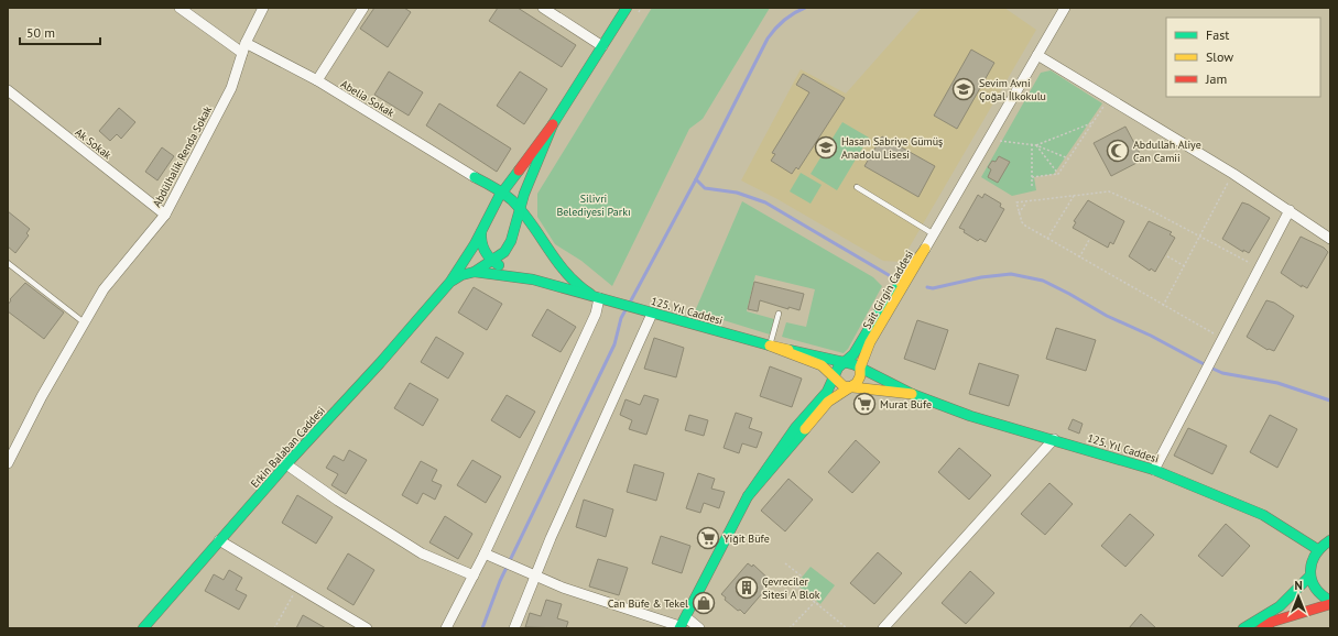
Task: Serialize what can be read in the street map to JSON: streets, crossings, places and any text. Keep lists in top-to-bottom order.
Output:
{
  "streets": {
    "street": [
      "Abelia Sokak",
      "Ak Sokak",
      "Abdülhalik Renda Sokak",
      "Sait Girgin Caddesi",
      "125. Yıl Caddesi",
      "Erkin Balaban Caddesi"
    ]
  },
  "crossings": [
    ["Abelia Sokak", "Abdülhalik Renda Sokak"],
    ["Ak Sokak", "Abdülhalik Renda Sokak"],
    ["Sait Girgin Caddesi", "125. Yıl Caddesi"]
  ],
  "parks": ["Silivri Belediyesi Parkı"],
  "places": {
    "school or university": ["Sevim Avni Çoğal İlkokulu", "Hasan Sabriye Gümüş Anadolu Lisesi"],
    "mosque": ["Abdullah Aliye Can Camii"],
    "supermarket": ["Murat Büfe", "Yiğit Büfe"],
    "building": ["Çevreciler Sitesi A Blok"],
    "shop": ["Can Büfe & Tekel"]
  },
  "legend": ["Fast", "Slow", "Jam"],
  "scale_bar": "50 m",
  "north": "top"
}
